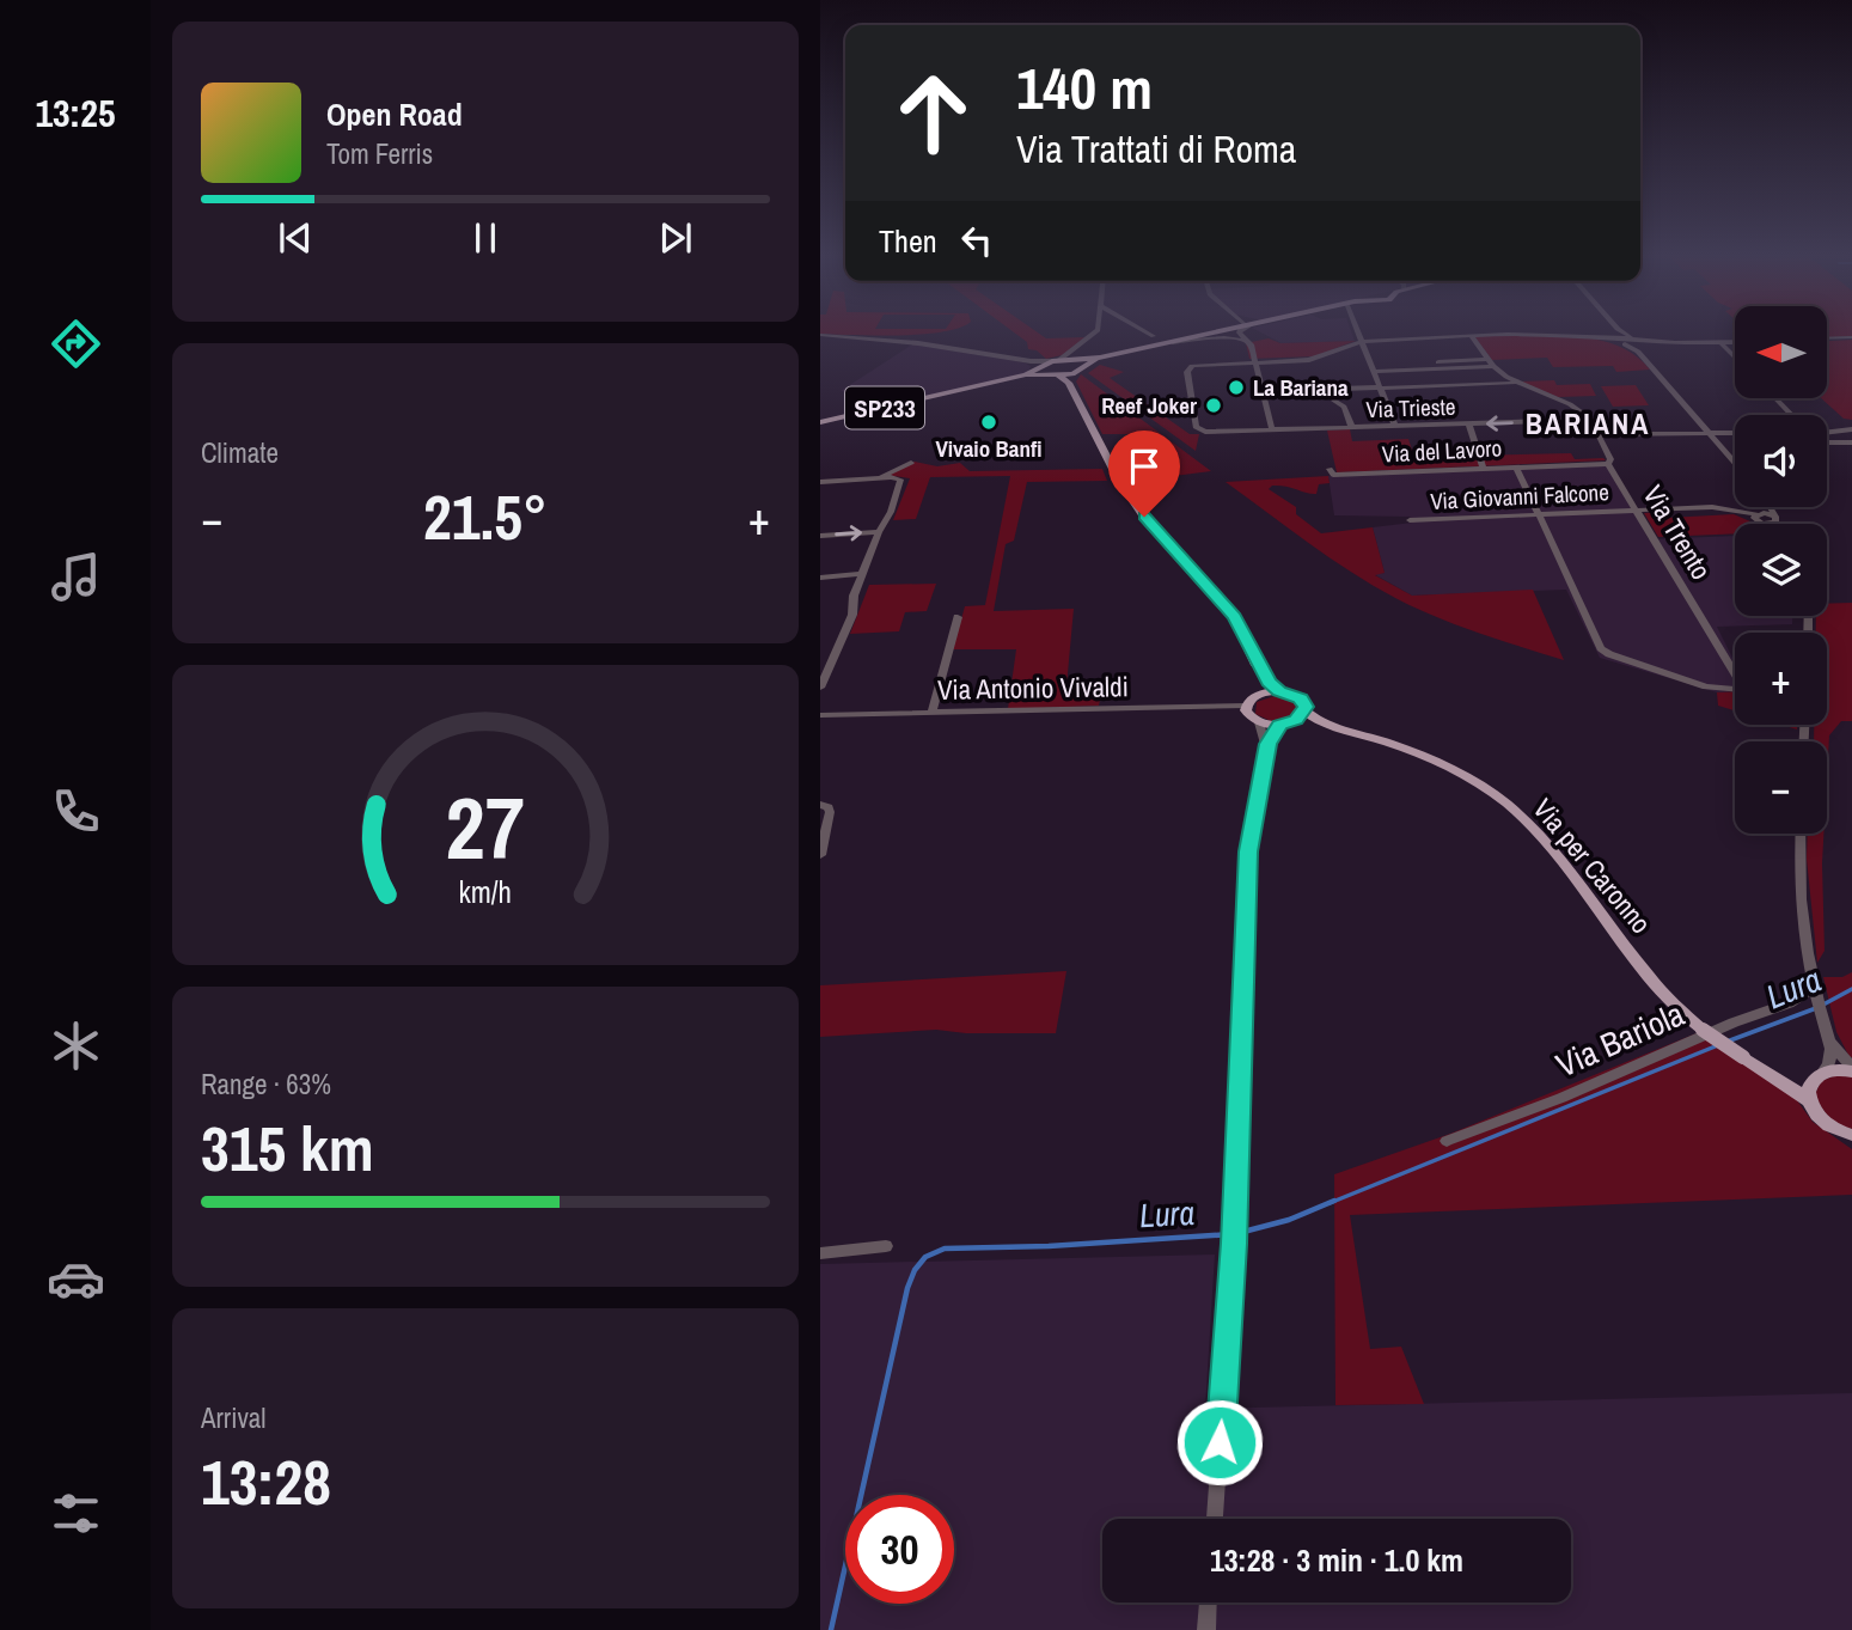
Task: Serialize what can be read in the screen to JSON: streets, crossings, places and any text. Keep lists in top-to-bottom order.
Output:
{
  "streets": {
    "main road": ["SP233", "Via per Caronno"],
    "street": [
      "Via Trieste",
      "Via del Lavoro",
      "Via Giovanni Falcone",
      "Via Trento",
      "Via Antonio Vivaldi",
      "Via Bariola"
    ]
  },
  "crossings": [
    ["Via Trieste", "Via Trento"],
    ["Via del Lavoro", "Via Trento"],
    ["Via Giovanni Falcone", "Via Trento"]
  ],
  "districts": ["BARIANA"],
  "water": ["Lura"],
  "places": ["La Bariana", "Reef Joker", "Vivaio Banfi"],
  "north": "left",
  "page": {
    "tabs": "13:25",
    "turn": ["140 m", "Via Trattati di Roma"],
    "song": ["Open Road", "Tom Ferris"],
    "then": "Then",
    "map_buttons": ["+", "−"],
    "tile": [
      "Climate",
      ["Range · 63%", "315 km"],
      ["Arrival", "13:28"]
    ],
    "heat": ["−", "21.5°", "+"],
    "limit": "30",
    "trip": "13:28 · 3 min · 1.0 km",
    "gauge": ["27", "km/h"]
  }
}
